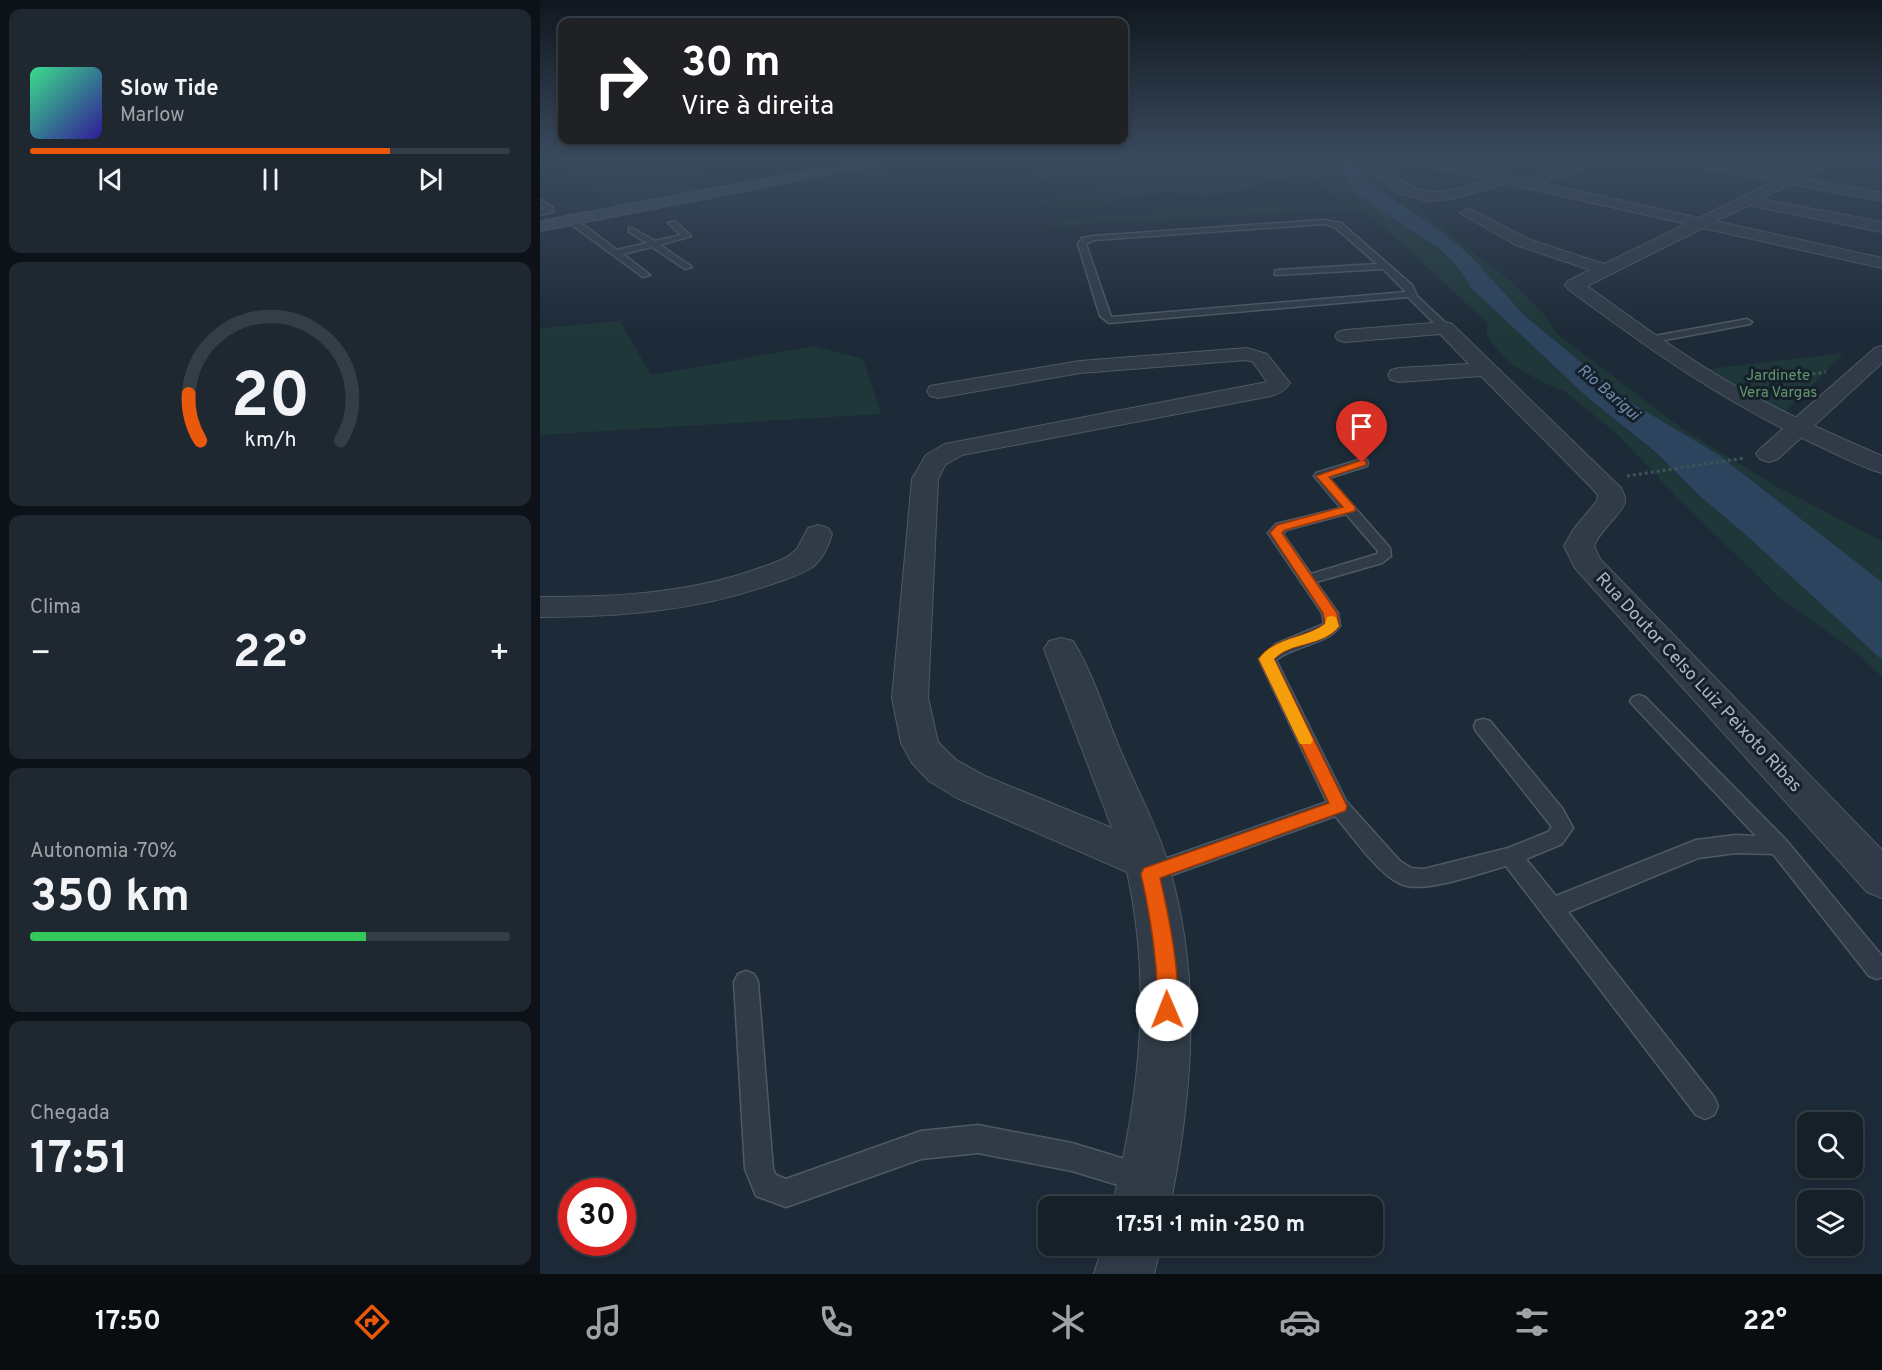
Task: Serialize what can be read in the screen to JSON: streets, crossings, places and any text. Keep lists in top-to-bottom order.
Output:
{
  "streets": {
    "street": ["Rua Doutor Celso Luiz Peixoto Ribas"]
  },
  "water": ["Rio Barigui"],
  "parks": ["Jardinete Vera Vargas"],
  "page": {
    "turn": ["30 m", "Vire à direita"],
    "song": ["Slow Tide", "Marlow"],
    "tile": [
      "Clima",
      ["Autonomia · 70%", "350 km"],
      ["Chegada", "17:51"]
    ],
    "heat": ["−", "22°", "+"],
    "limit": "30",
    "trip": "17:51 · 1 min · 250 m",
    "tabs": ["17:50", "22°"],
    "gauge": ["20", "km/h"]
  }
}
